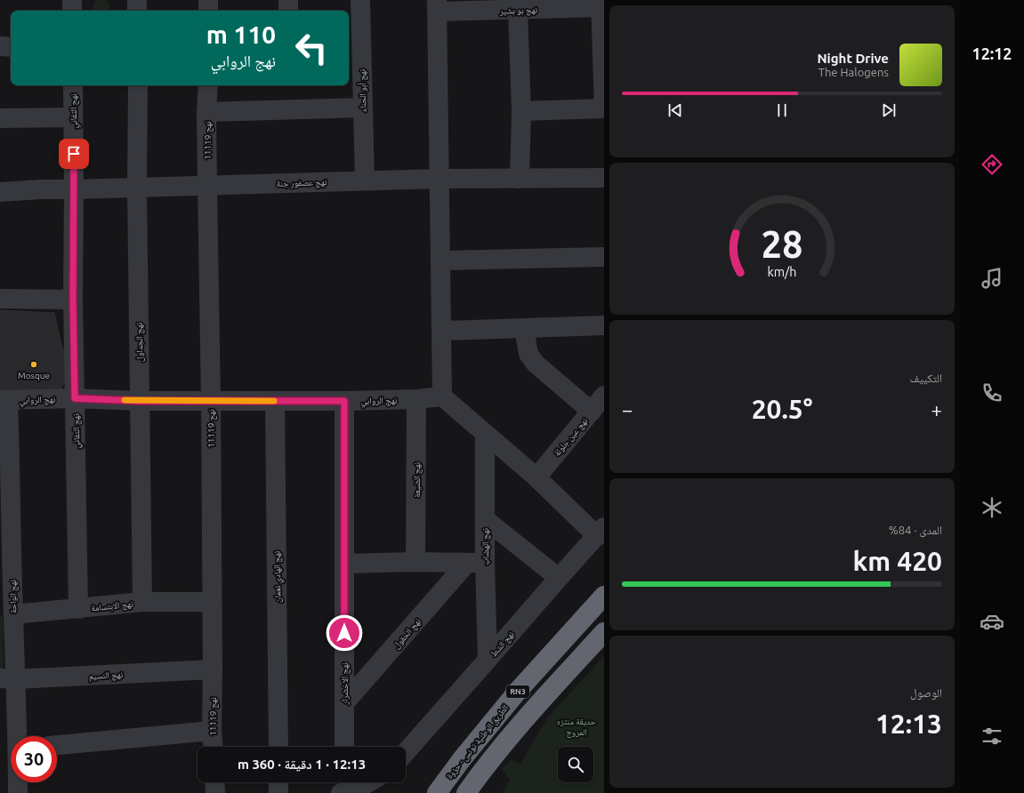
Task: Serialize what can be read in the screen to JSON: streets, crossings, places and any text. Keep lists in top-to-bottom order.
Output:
{
  "streets": {
    "highway": ["RN3", "الطريق الوطنية تونس - حزوة"],
    "street": [
      "نهج بو بشير",
      "نهج أبو الحناء",
      "نهج التفاني",
      "نهج 11119",
      "نهج عصفور جنة",
      "نهج الجداول",
      "نهج الروابي",
      "نهج عين جلولة",
      "نهج الضيعة",
      "نهج الهضاب",
      "نهج الهادي نعمان",
      "نهج الواحة",
      "نهج الابتسامة",
      "نهج الحقول",
      "نهج الشط",
      "نهج النسيم",
      "نهج الاخضرار"
    ]
  },
  "crossings": [
    ["نهج أبو الحناء", "نهج عصفور جنة"],
    ["نهج التفاني", "نهج عصفور جنة"],
    ["نهج التفاني", "نهج الروابي"],
    ["نهج التفاني", "نهج الابتسامة"],
    ["نهج 11119", "نهج عصفور جنة"],
    ["نهج 11119", "نهج الروابي"],
    ["نهج 11119", "نهج الابتسامة"],
    ["نهج 11119", "نهج النسيم"],
    ["نهج عصفور جنة", "نهج الجداول"],
    ["نهج الجداول", "نهج الروابي"],
    ["نهج الجداول", "نهج الابتسامة"],
    ["نهج الروابي", "نهج الضيعة"],
    ["نهج الروابي", "نهج الهادي نعمان"],
    ["نهج الروابي", "نهج الواحة"],
    ["نهج الروابي", "نهج الاخضرار"],
    ["نهج الهضاب", "نهج الحقول"],
    ["نهج الهضاب", "نهج الشط"],
    ["نهج الواحة", "نهج الابتسامة"],
    ["نهج الواحة", "نهج النسيم"],
    ["نهج الحقول", "نهج الاخضرار"]
  ],
  "parks": ["حديقة منتزه المروج"],
  "places": ["Mosque"],
  "page": {
    "tabs": "12:12",
    "turn": ["110 m", "نهج الروابي"],
    "song": ["Night Drive", "The Halogens"],
    "tile": [
      "التكييف",
      ["المدى · 84%", "420 km"],
      ["الوصول", "12:13"]
    ],
    "heat": ["−", "20.5°", "+"],
    "limit": "30",
    "trip": "12:13 · 1 دقيقة · 360 m",
    "gauge": ["28", "km/h"]
  }
}
